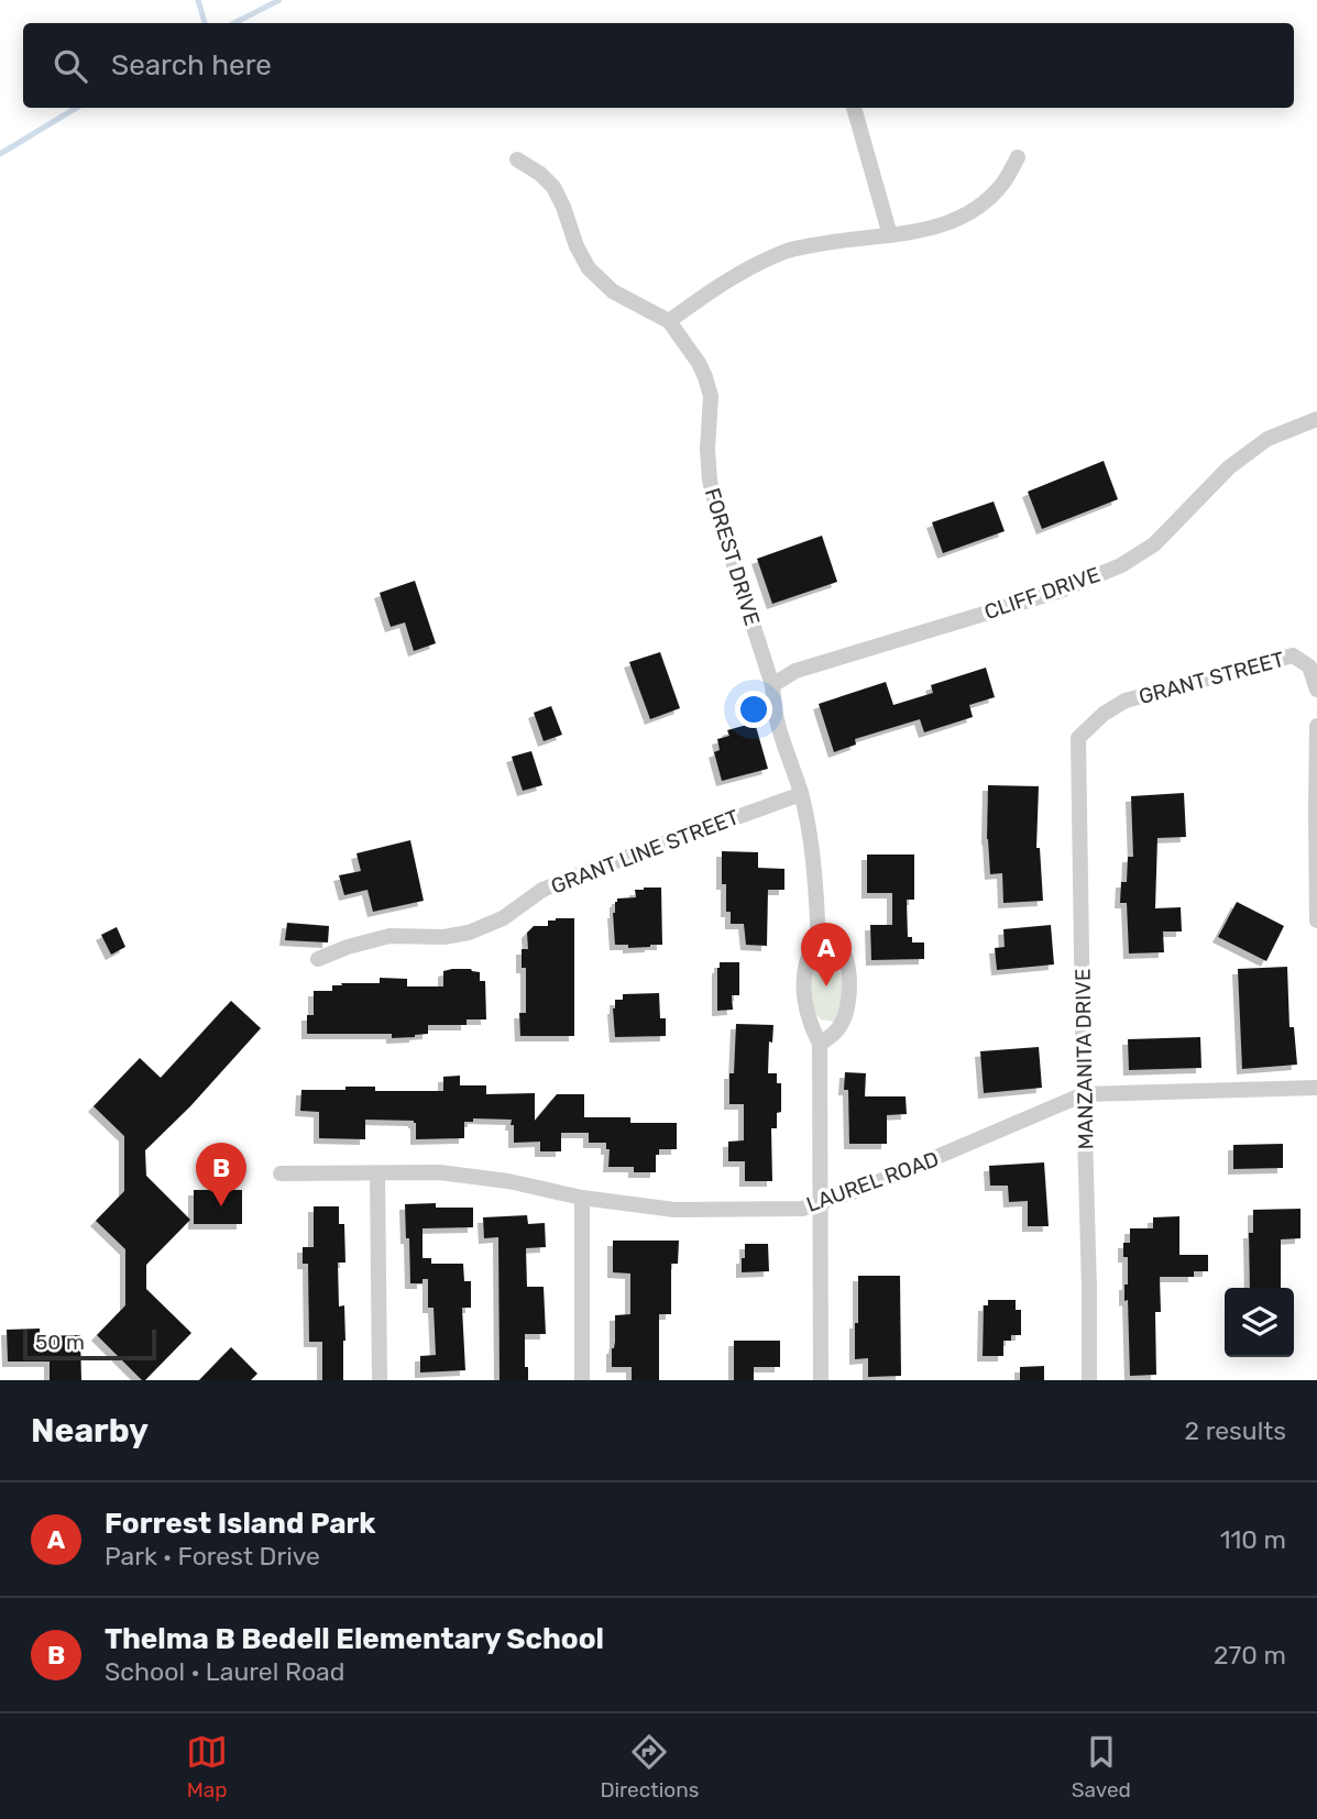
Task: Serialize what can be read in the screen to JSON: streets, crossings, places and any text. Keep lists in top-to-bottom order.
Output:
{
  "streets": {
    "street": [
      "FOREST DRIVE",
      "CLIFF DRIVE",
      "GRANT STREET",
      "GRANT LINE STREET",
      "MANZANITA DRIVE",
      "LAUREL ROAD"
    ]
  },
  "crossings": [
    ["FOREST DRIVE", "CLIFF DRIVE"],
    ["FOREST DRIVE", "GRANT LINE STREET"],
    ["FOREST DRIVE", "LAUREL ROAD"],
    ["GRANT STREET", "MANZANITA DRIVE"],
    ["MANZANITA DRIVE", "LAUREL ROAD"]
  ],
  "scale_bar": "50 m",
  "page": {
    "search": "Search here",
    "pins": ["A", "B"],
    "scale": "50 m",
    "heading": ["Nearby", "2 results"],
    "list": [
      {
        "mark": "A",
        "name": "Forrest Island Park",
        "note": "Park · Forest Drive",
        "value": "110 m"
      },
      {
        "mark": "B",
        "name": "Thelma B Bedell Elementary School",
        "note": "School · Laurel Road",
        "value": "270 m"
      }
    ],
    "nav": ["Map", "Directions", "Saved"]
  }
}
